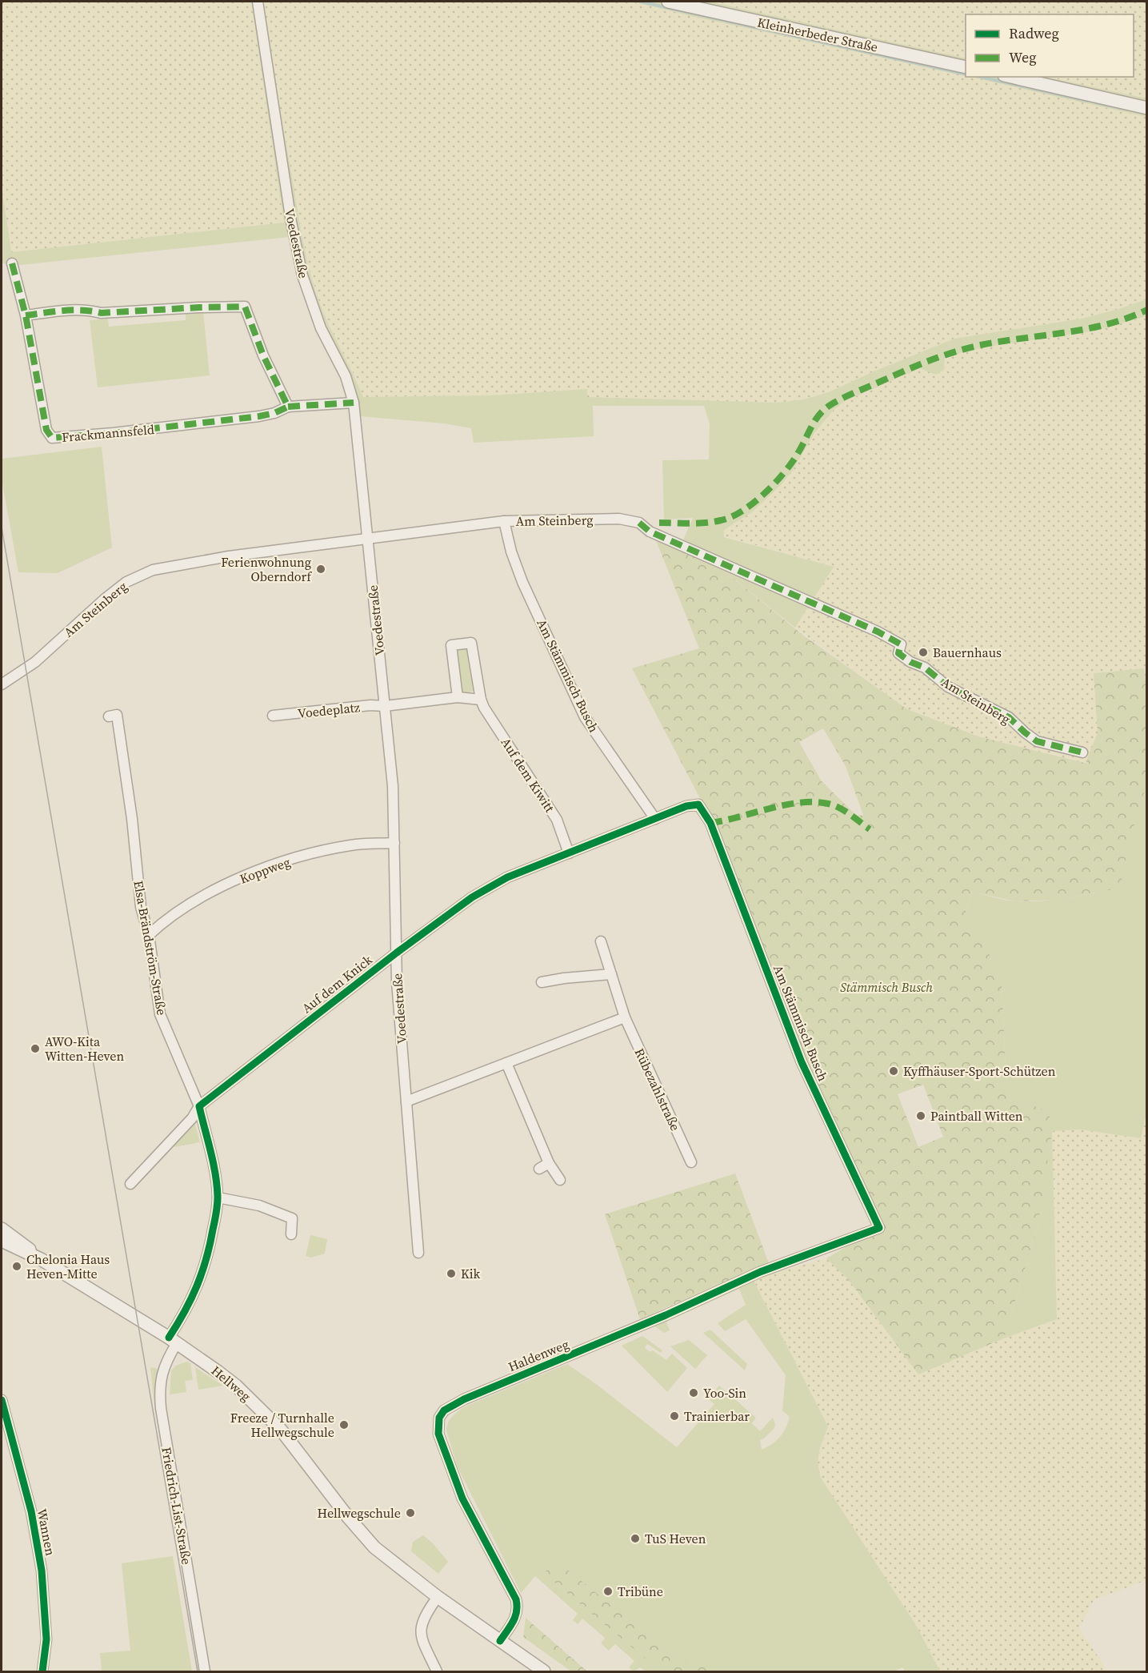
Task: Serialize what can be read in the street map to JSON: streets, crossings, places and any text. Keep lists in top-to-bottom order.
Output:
{
  "streets": {
    "street": [
      "Kleinherbeder Straße",
      "Voedestraße",
      "Frackmannsfeld",
      "Am Steinberg",
      "Am Stämmisch Busch",
      "Voedeplatz",
      "Auf dem Kiwitt",
      "Koppweg",
      "Elsa-Brändström-Straße",
      "Auf dem Knick",
      "Rübezahlstraße",
      "Haldenweg",
      "Hellweg",
      "Friedrich-List-Straße",
      "Wannen"
    ]
  },
  "crossings": [
    ["Voedestraße", "Frackmannsfeld"],
    ["Voedestraße", "Am Steinberg"],
    ["Voedestraße", "Voedeplatz"],
    ["Voedestraße", "Koppweg"],
    ["Voedestraße", "Auf dem Knick"],
    ["Am Steinberg", "Am Stämmisch Busch"],
    ["Am Stämmisch Busch", "Auf dem Knick"],
    ["Am Stämmisch Busch", "Haldenweg"],
    ["Auf dem Kiwitt", "Auf dem Knick"],
    ["Koppweg", "Elsa-Brändström-Straße"],
    ["Elsa-Brändström-Straße", "Auf dem Knick"],
    ["Haldenweg", "Hellweg"],
    ["Hellweg", "Friedrich-List-Straße"]
  ],
  "parks": ["Stämmisch Busch"],
  "places": [
    "Ferienwohnung Oberndorf",
    "Bauernhaus",
    "AWO-Kita Witten-Heven",
    "Kyffhäuser-Sport-Schützen",
    "Paintball Witten",
    "Chelonia Haus Heven-Mitte",
    "Kik",
    "Yoo-Sin",
    "Trainierbar",
    "Freeze / Turnhalle Hellwegschule",
    "Hellwegschule",
    "TuS Heven",
    "Tribüne"
  ],
  "legend": ["Radweg", "Weg"]
}
